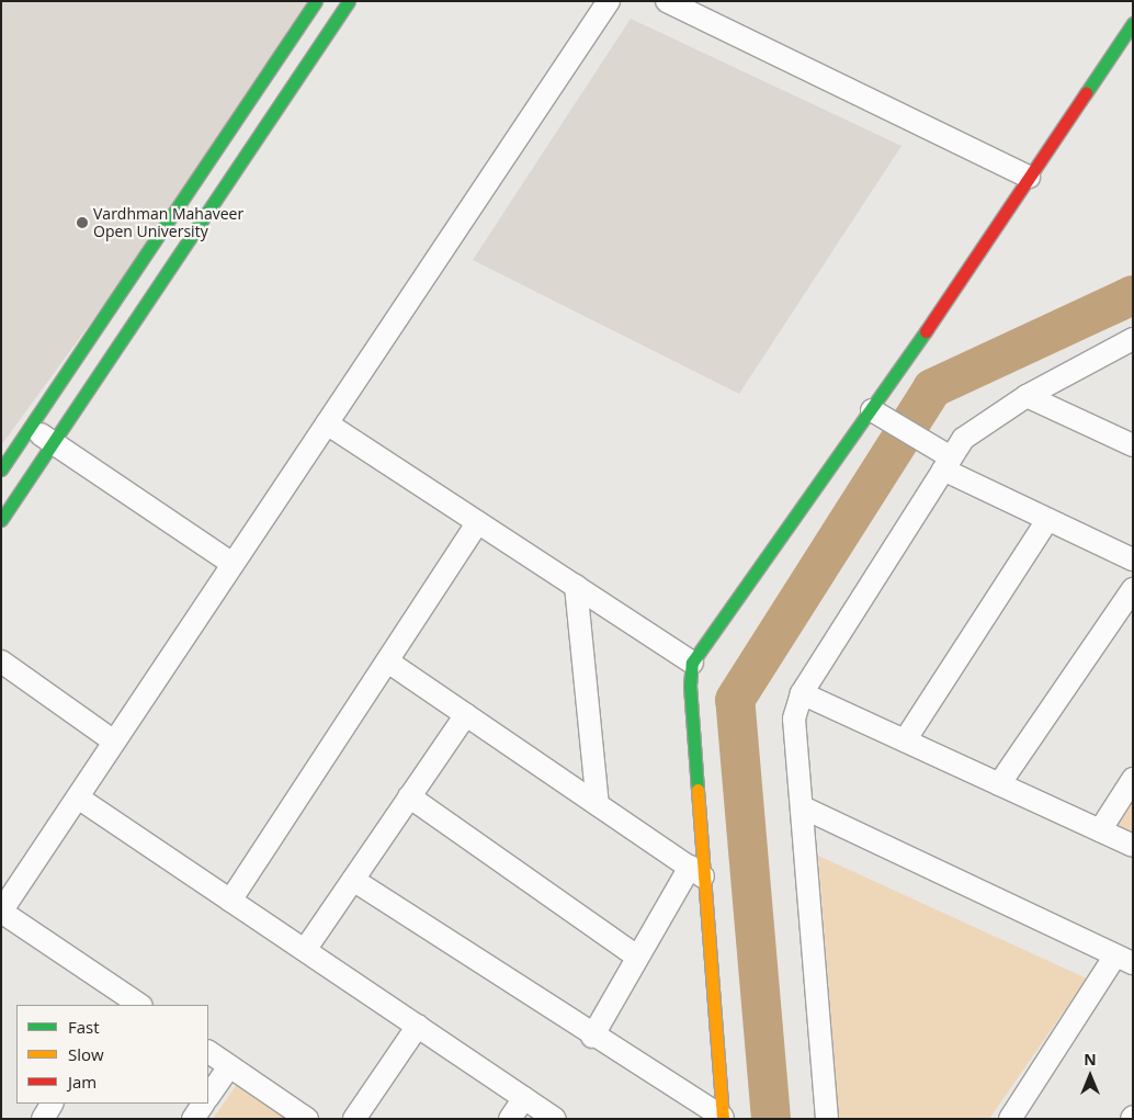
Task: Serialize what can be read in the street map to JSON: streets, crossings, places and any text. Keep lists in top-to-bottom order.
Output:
{
  "places": ["Vardhman Mahaveer Open University"],
  "legend": ["Fast", "Slow", "Jam"],
  "north": "top"
}
